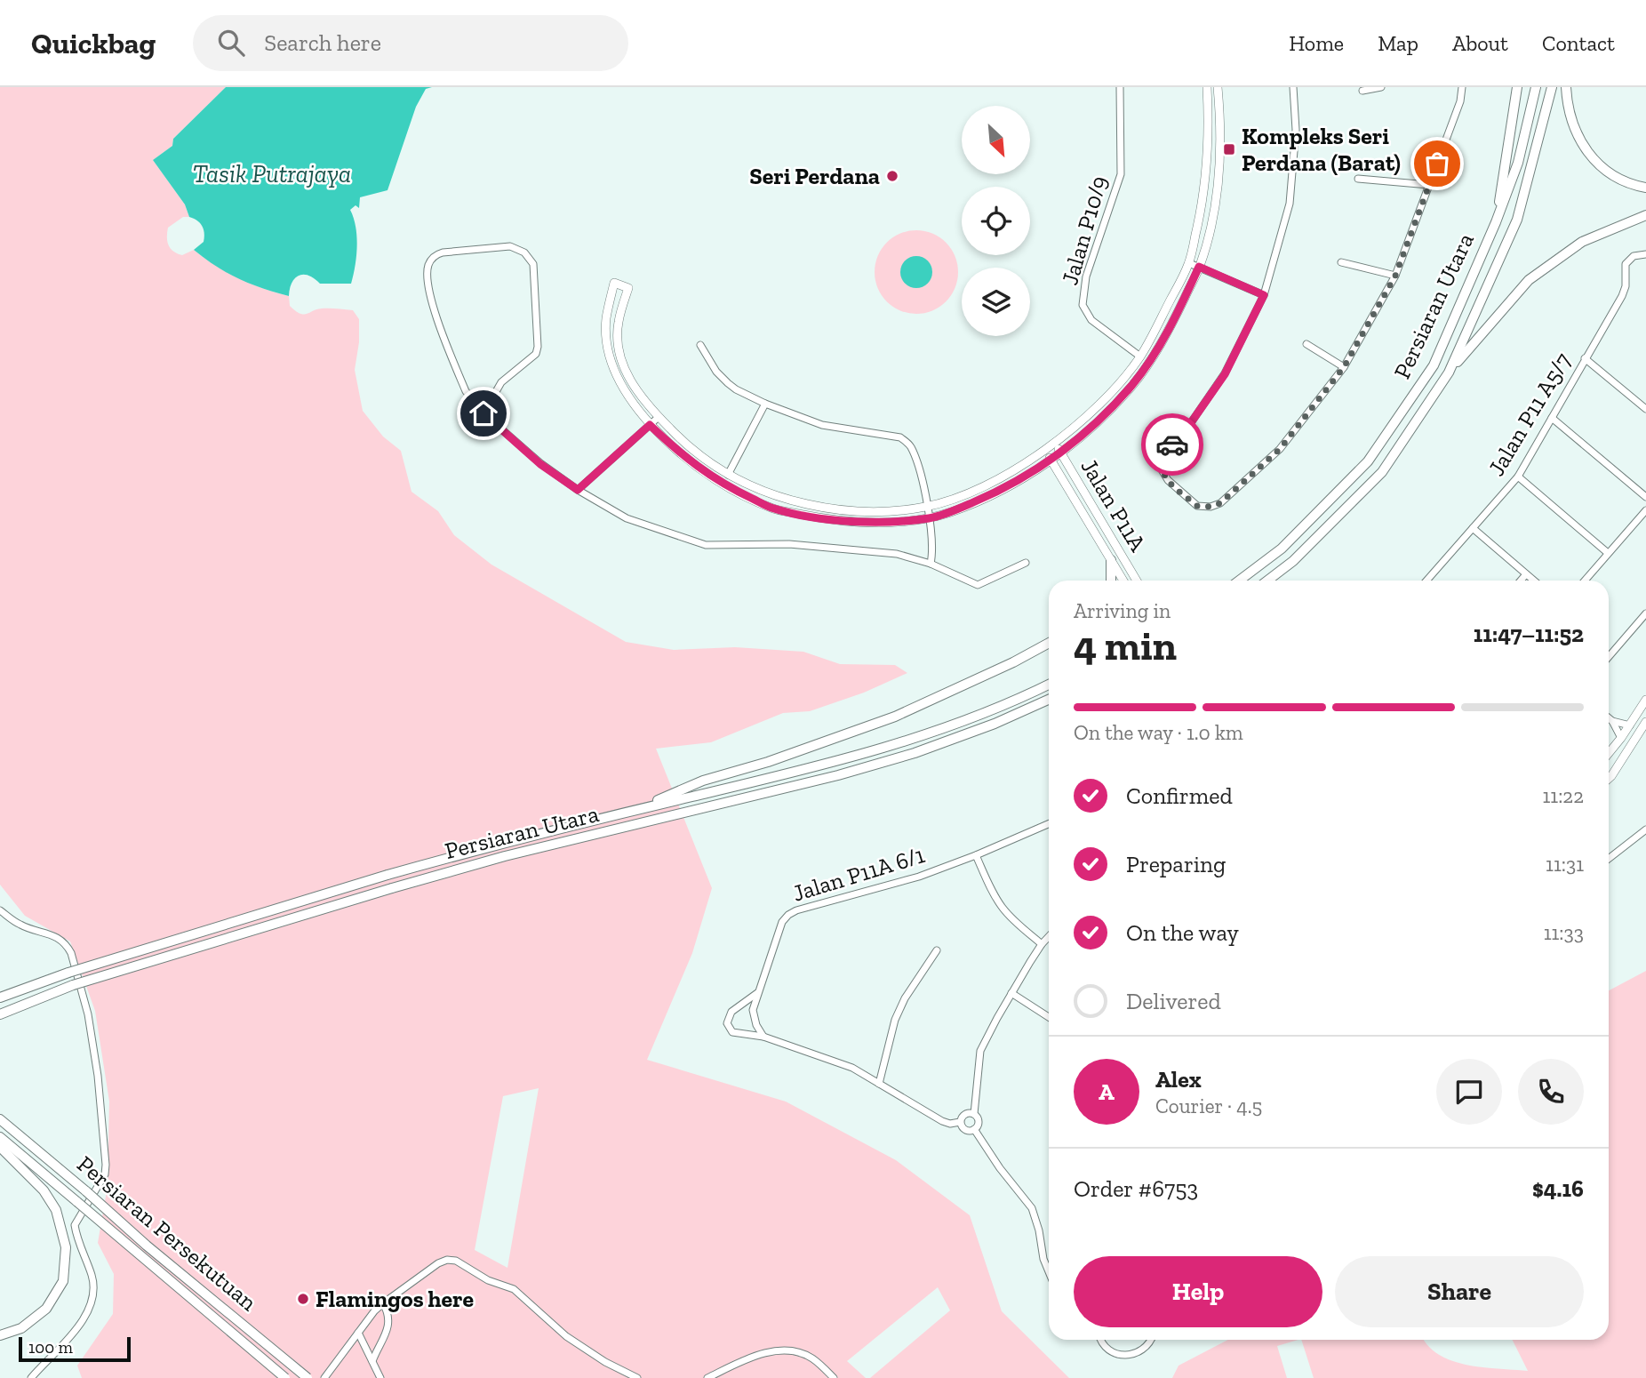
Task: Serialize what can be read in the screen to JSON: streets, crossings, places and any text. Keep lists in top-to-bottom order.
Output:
{
  "streets": {
    "main road": ["Persiaran Utara", "Persiaran Persekutuan"],
    "street": [
      "Jalan P10/9",
      "Jalan P11 A5/7",
      "Jalan P11A",
      "Jalan P11A 6/1"
    ]
  },
  "water": ["Tasik Putrajaya"],
  "places": {
    "transit": ["Kompleks Seri Perdana (Barat)"],
    "other": ["Seri Perdana", "Flamingos here"]
  },
  "scale_bar": "100 m",
  "north": "bottom right",
  "page": {
    "header": "Quickbag",
    "search": "Search here",
    "nav": [
      "Home",
      "Map",
      "About",
      "Contact"
    ],
    "heading": ["4 min", "Arriving in", "11:47–11:52"],
    "panel": [
      "Alex",
      "Courier · 4.5",
      "Order #6753",
      "$4.16"
    ],
    "bar": "On the way · 1.0 km",
    "list": [
      ["Confirmed", "11:22"],
      ["Preparing", "11:31"],
      ["On the way", "11:33"],
      "Delivered"
    ],
    "round": "A",
    "buttons": ["Help", "Share"],
    "scale": "100 m"
  }
}
